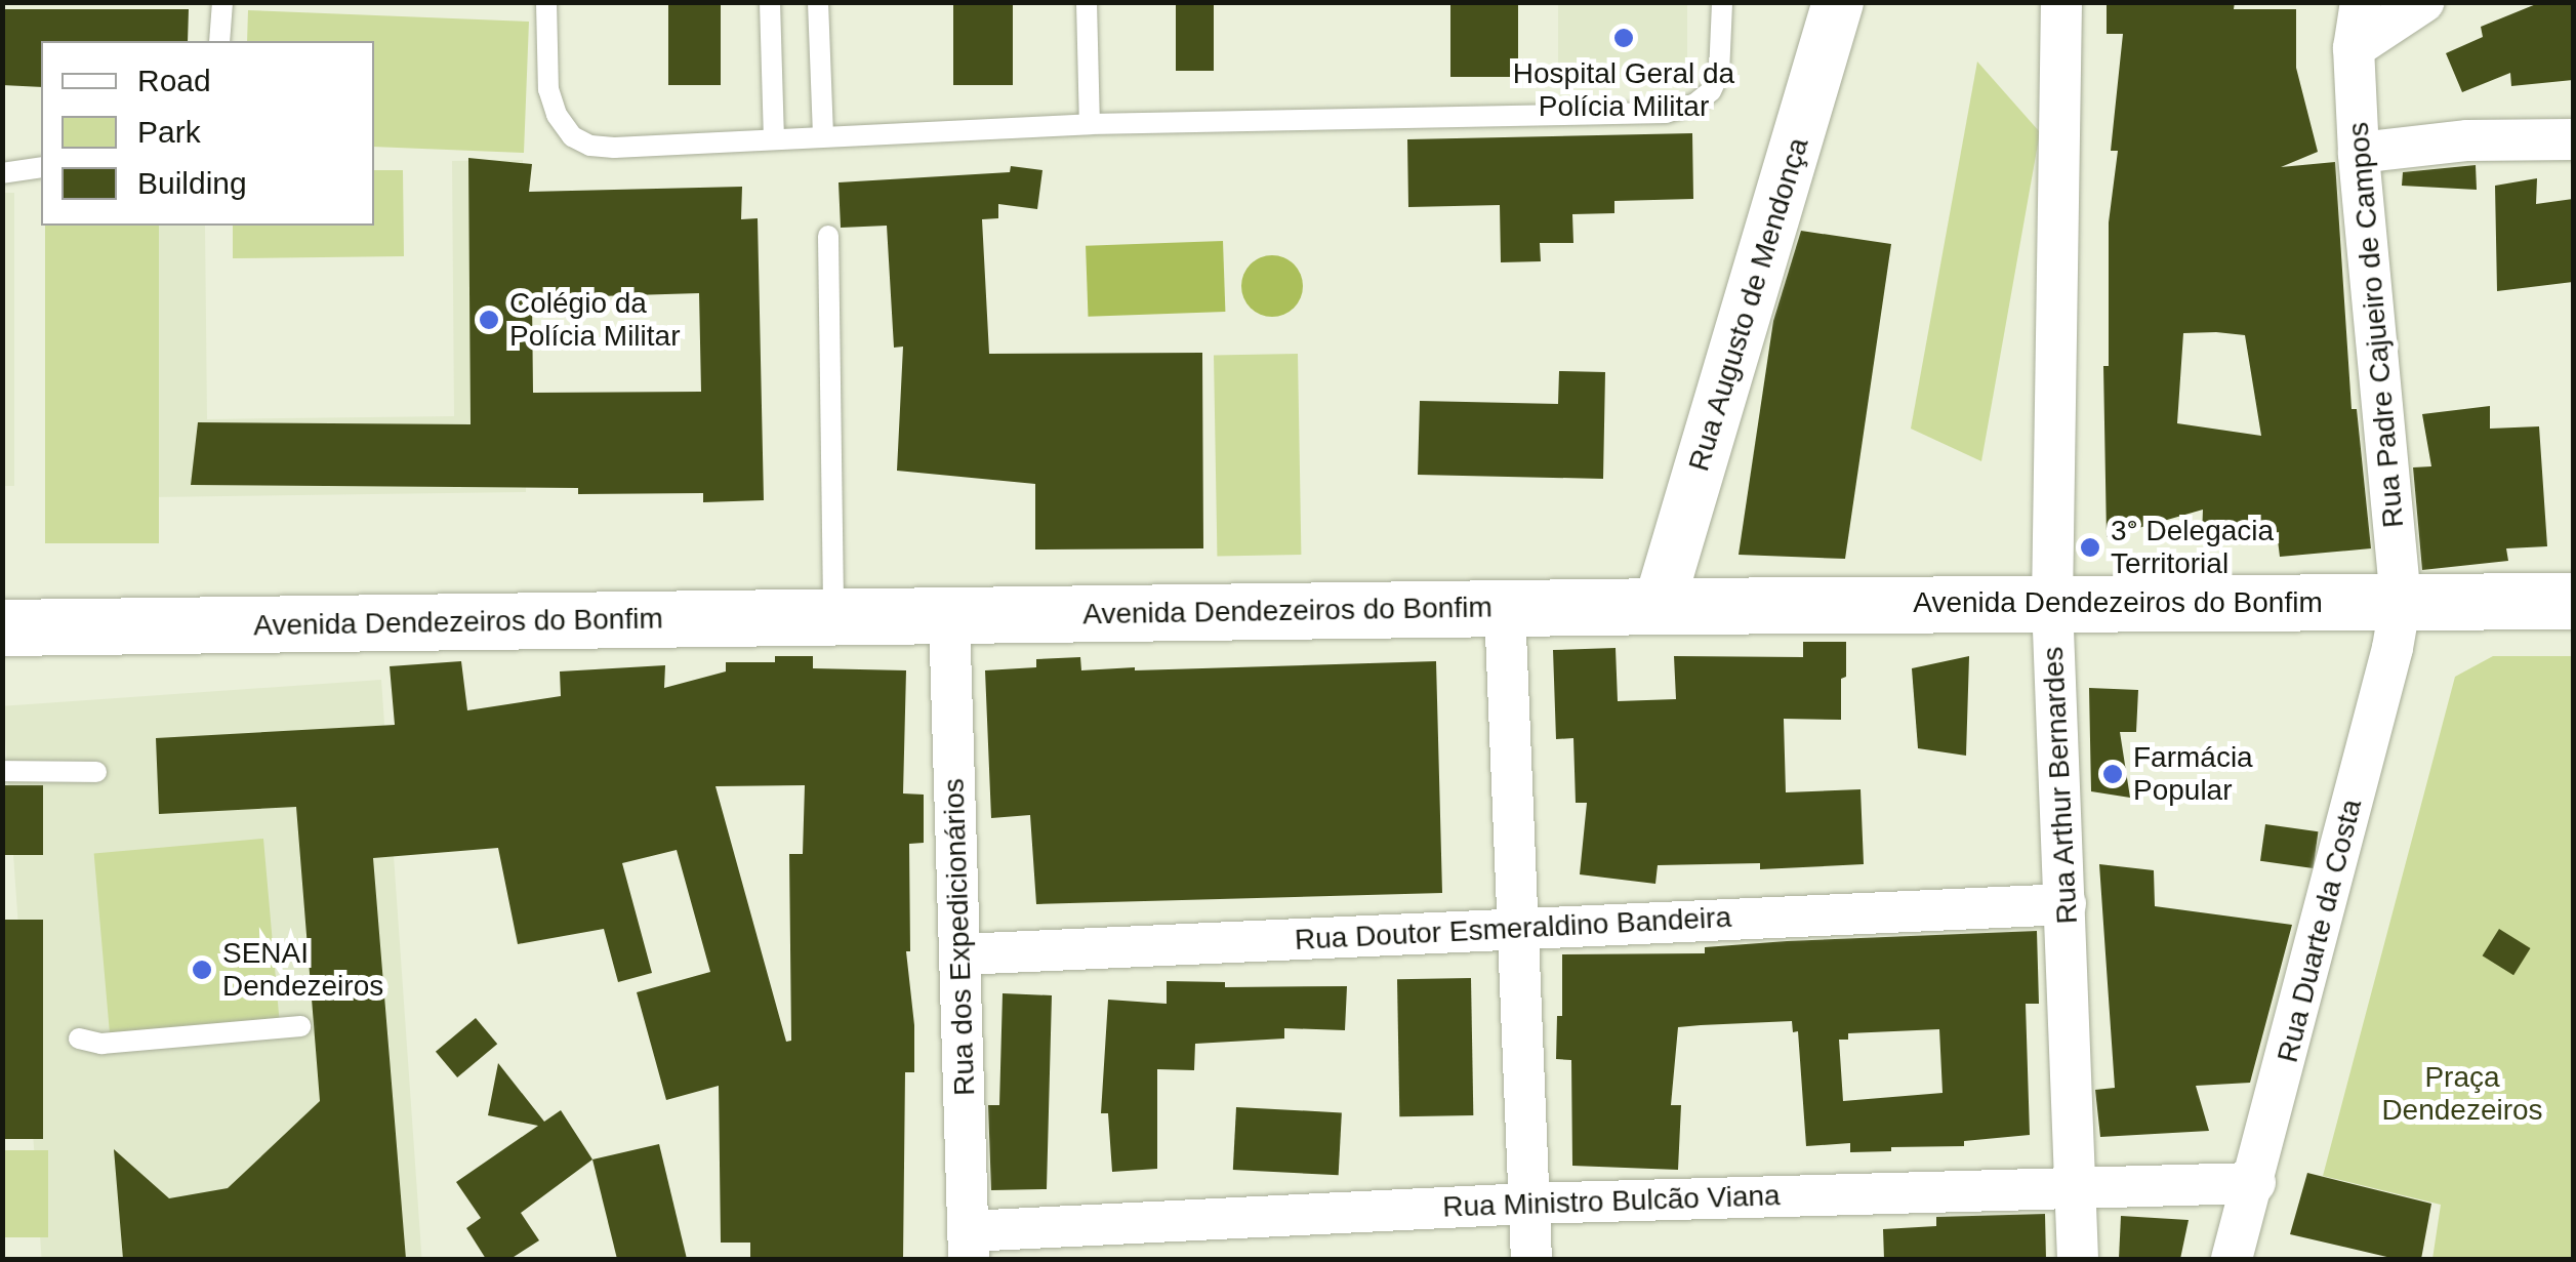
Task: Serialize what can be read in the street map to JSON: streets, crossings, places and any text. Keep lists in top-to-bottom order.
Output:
{
  "streets": {
    "main road": ["Avenida Dendezeiros do Bonfim"],
    "street": [
      "Rua Augusto de Mendonça",
      "Rua Padre Cajueiro de Campos",
      "Rua Arthur Bernardes",
      "Rua Doutor Esmeraldino Bandeira",
      "Rua Duarte da Costa",
      "Rua dos Expedicionários",
      "Rua Ministro Bulcão Viana"
    ]
  },
  "crossings": [
    ["Rua Augusto de Mendonça", "Avenida Dendezeiros do Bonfim"],
    ["Rua Padre Cajueiro de Campos", "Avenida Dendezeiros do Bonfim"],
    ["Rua Padre Cajueiro de Campos", "Rua Duarte da Costa"],
    ["Avenida Dendezeiros do Bonfim", "Rua Arthur Bernardes"],
    ["Avenida Dendezeiros do Bonfim", "Rua Duarte da Costa"],
    ["Avenida Dendezeiros do Bonfim", "Rua dos Expedicionários"],
    ["Rua Arthur Bernardes", "Rua Doutor Esmeraldino Bandeira"],
    ["Rua Arthur Bernardes", "Rua Ministro Bulcão Viana"],
    ["Rua Doutor Esmeraldino Bandeira", "Rua dos Expedicionários"],
    ["Rua Duarte da Costa", "Rua Ministro Bulcão Viana"],
    ["Rua dos Expedicionários", "Rua Ministro Bulcão Viana"]
  ],
  "parks": ["Praça Dendezeiros"],
  "places": [
    "Hospital Geral da Polícia Militar",
    "Colégio da Polícia Militar",
    "3° Delegacia Territorial",
    "Farmácia Popular",
    "SENAI Dendezeiros"
  ],
  "legend": ["Road", "Park", "Building"]
}
